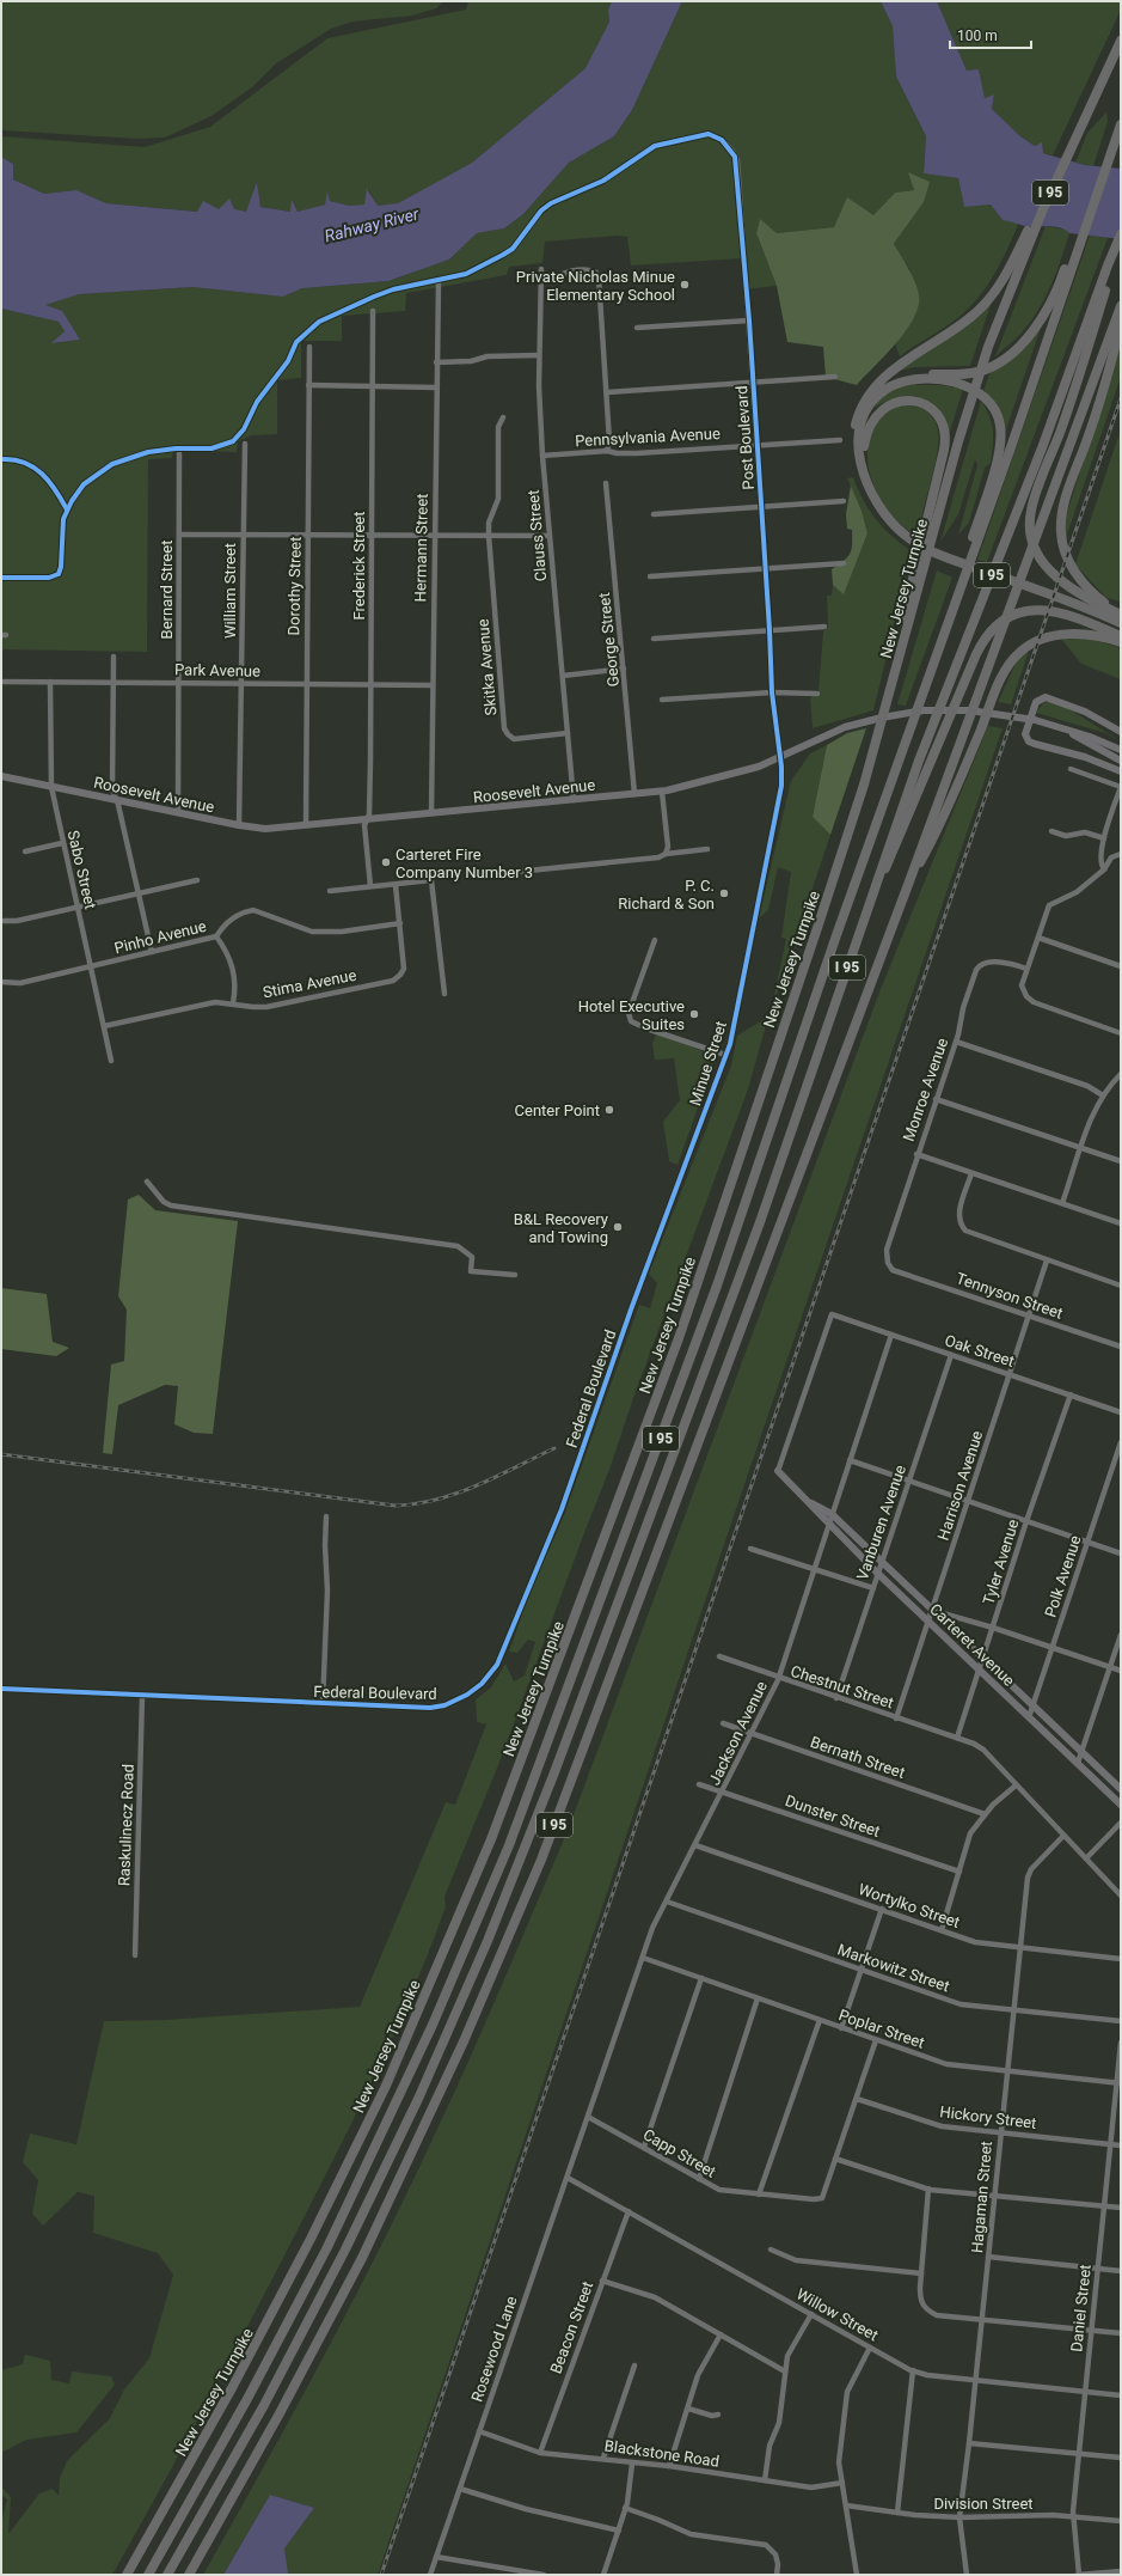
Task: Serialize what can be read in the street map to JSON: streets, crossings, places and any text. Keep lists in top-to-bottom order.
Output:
{
  "streets": {
    "highway": ["I 95", "New Jersey Turnpike"],
    "main road": ["Roosevelt Avenue", "Carteret Avenue"],
    "street": [
      "Pennsylvania Avenue",
      "Post Boulevard",
      "Clauss Street",
      "Hermann Street",
      "Frederick Street",
      "Dorothy Street",
      "Bernard Street",
      "William Street",
      "George Street",
      "Skitka Avenue",
      "Park Avenue",
      "Sabo Street",
      "Pinho Avenue",
      "Stima Avenue",
      "Minue Street",
      "Monroe Avenue",
      "Tennyson Street",
      "Oak Street",
      "Federal Boulevard",
      "Harrison Avenue",
      "Vanburen Avenue",
      "Tyler Avenue",
      "Polk Avenue",
      "Chestnut Street",
      "Jackson Avenue",
      "Bernath Street",
      "Dunster Street",
      "Raskulinecz Road",
      "Wortylko Street",
      "Markowitz Street",
      "Poplar Street",
      "Hickory Street",
      "Capp Street",
      "Hagaman Street",
      "Daniel Street",
      "Willow Street",
      "Beacon Street",
      "Rosewood Lane",
      "Blackstone Road",
      "Division Street"
    ]
  },
  "crossings": [
    ["Pennsylvania Avenue", "Post Boulevard"],
    ["Pennsylvania Avenue", "Clauss Street"],
    ["Post Boulevard", "Roosevelt Avenue"],
    ["Post Boulevard", "Minue Street"],
    ["Clauss Street", "Skitka Avenue"],
    ["Clauss Street", "Roosevelt Avenue"],
    ["Hermann Street", "Park Avenue"],
    ["Hermann Street", "Roosevelt Avenue"],
    ["Frederick Street", "Park Avenue"],
    ["Frederick Street", "Roosevelt Avenue"],
    ["Dorothy Street", "Park Avenue"],
    ["Dorothy Street", "Roosevelt Avenue"],
    ["Bernard Street", "Park Avenue"],
    ["Bernard Street", "Roosevelt Avenue"],
    ["William Street", "Park Avenue"],
    ["William Street", "Roosevelt Avenue"],
    ["George Street", "Roosevelt Avenue"],
    ["Park Avenue", "Sabo Street"],
    ["Roosevelt Avenue", "Sabo Street"],
    ["Roosevelt Avenue", "Minue Street"],
    ["Sabo Street", "Pinho Avenue"],
    ["Sabo Street", "Stima Avenue"],
    ["Pinho Avenue", "Stima Avenue"],
    ["Minue Street", "Federal Boulevard"],
    ["Monroe Avenue", "Tennyson Street"],
    ["Tennyson Street", "Harrison Avenue"],
    ["Oak Street", "Harrison Avenue"],
    ["Oak Street", "Vanburen Avenue"],
    ["Oak Street", "Tyler Avenue"],
    ["Oak Street", "Carteret Avenue"],
    ["Oak Street", "Jackson Avenue"],
    ["Federal Boulevard", "Raskulinecz Road"],
    ["Harrison Avenue", "Carteret Avenue"],
    ["Harrison Avenue", "Chestnut Street"],
    ["Vanburen Avenue", "Carteret Avenue"],
    ["Vanburen Avenue", "Chestnut Street"],
    ["Tyler Avenue", "Carteret Avenue"],
    ["Tyler Avenue", "Chestnut Street"],
    ["Polk Avenue", "Carteret Avenue"],
    ["Carteret Avenue", "Jackson Avenue"],
    ["Chestnut Street", "Jackson Avenue"],
    ["Chestnut Street", "Hagaman Street"],
    ["Jackson Avenue", "Bernath Street"],
    ["Jackson Avenue", "Dunster Street"],
    ["Jackson Avenue", "Wortylko Street"],
    ["Jackson Avenue", "Markowitz Street"],
    ["Jackson Avenue", "Poplar Street"],
    ["Jackson Avenue", "Capp Street"],
    ["Jackson Avenue", "Rosewood Lane"],
    ["Wortylko Street", "Hagaman Street"],
    ["Markowitz Street", "Hagaman Street"],
    ["Poplar Street", "Hagaman Street"],
    ["Poplar Street", "Daniel Street"],
    ["Hickory Street", "Hagaman Street"],
    ["Hickory Street", "Daniel Street"],
    ["Hagaman Street", "Willow Street"],
    ["Hagaman Street", "Division Street"],
    ["Daniel Street", "Willow Street"],
    ["Daniel Street", "Division Street"],
    ["Willow Street", "Beacon Street"],
    ["Willow Street", "Rosewood Lane"],
    ["Beacon Street", "Blackstone Road"],
    ["Rosewood Lane", "Blackstone Road"]
  ],
  "water": ["Rahway River"],
  "places": [
    "Private Nicholas Minue Elementary School",
    "Carteret Fire Company Number 3",
    "P. C. Richard & Son",
    "Hotel Executive Suites",
    "Center Point",
    "B&L Recovery and Towing"
  ],
  "scale_bar": "100 m"
}
